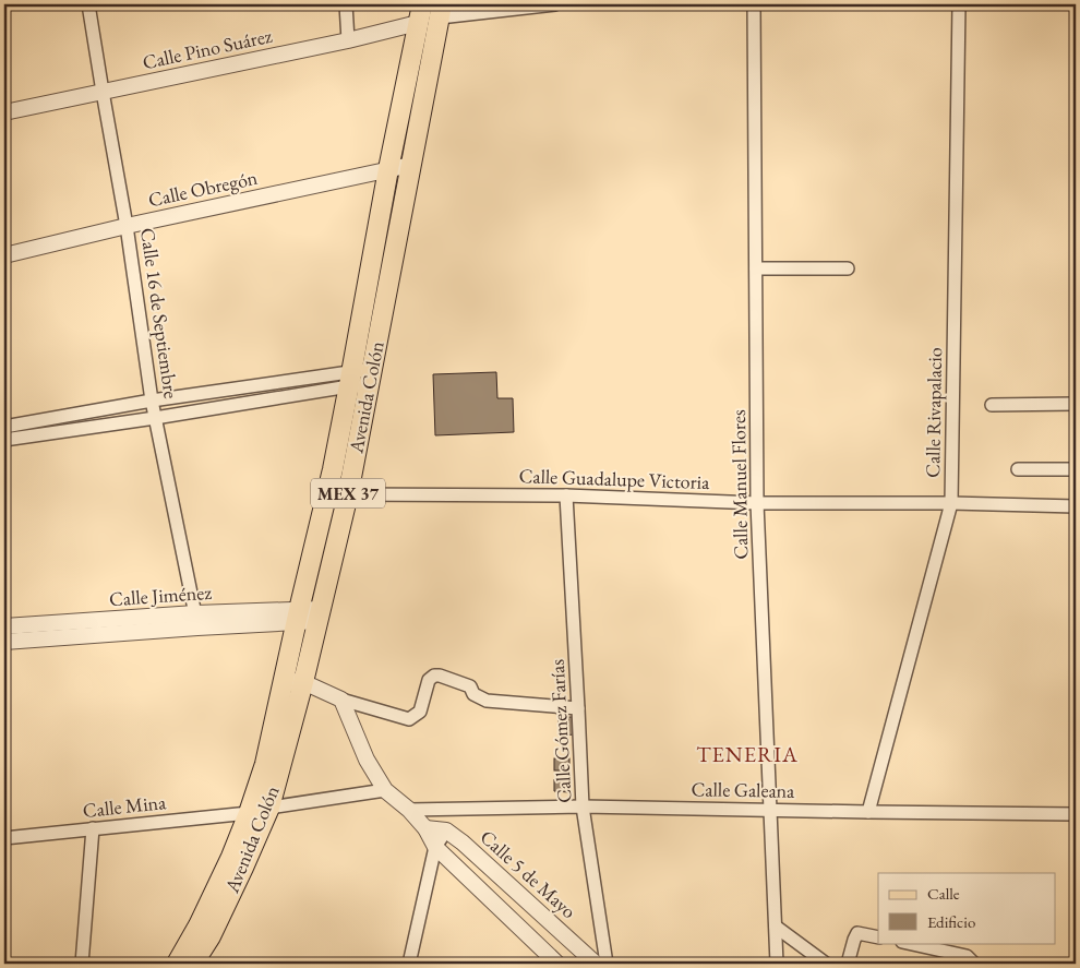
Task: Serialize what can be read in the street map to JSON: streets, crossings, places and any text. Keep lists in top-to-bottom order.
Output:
{
  "streets": {
    "main road": ["Avenida Colón", "MEX 37"],
    "street": [
      "Calle Pino Suárez",
      "Calle Obregón",
      "Calle 16 de Septiembre",
      "Calle Rivapalacio",
      "Calle Guadalupe Victoria",
      "Calle Manuel Flores",
      "Calle Jiménez",
      "Calle Gómez Farías",
      "Calle Galeana",
      "Calle Mina",
      "Calle 5 de Mayo"
    ]
  },
  "crossings": [
    ["Calle Pino Suárez", "Calle 16 de Septiembre"],
    ["Calle Pino Suárez", "Avenida Colón"],
    ["Calle Obregón", "Calle 16 de Septiembre"],
    ["Calle Obregón", "Avenida Colón"],
    ["Calle 16 de Septiembre", "Calle Jiménez"],
    ["Avenida Colón", "Calle Guadalupe Victoria"],
    ["Avenida Colón", "Calle Jiménez"],
    ["Avenida Colón", "Calle Mina"],
    ["Calle Rivapalacio", "Calle Guadalupe Victoria"],
    ["Calle Rivapalacio", "Calle Galeana"],
    ["Calle Guadalupe Victoria", "Calle Manuel Flores"],
    ["Calle Guadalupe Victoria", "Calle Gómez Farías"],
    ["Calle Manuel Flores", "Calle Galeana"],
    ["Calle Gómez Farías", "Calle Galeana"]
  ],
  "districts": ["TENERIA"],
  "legend": ["Calle", "Edificio"]
}
